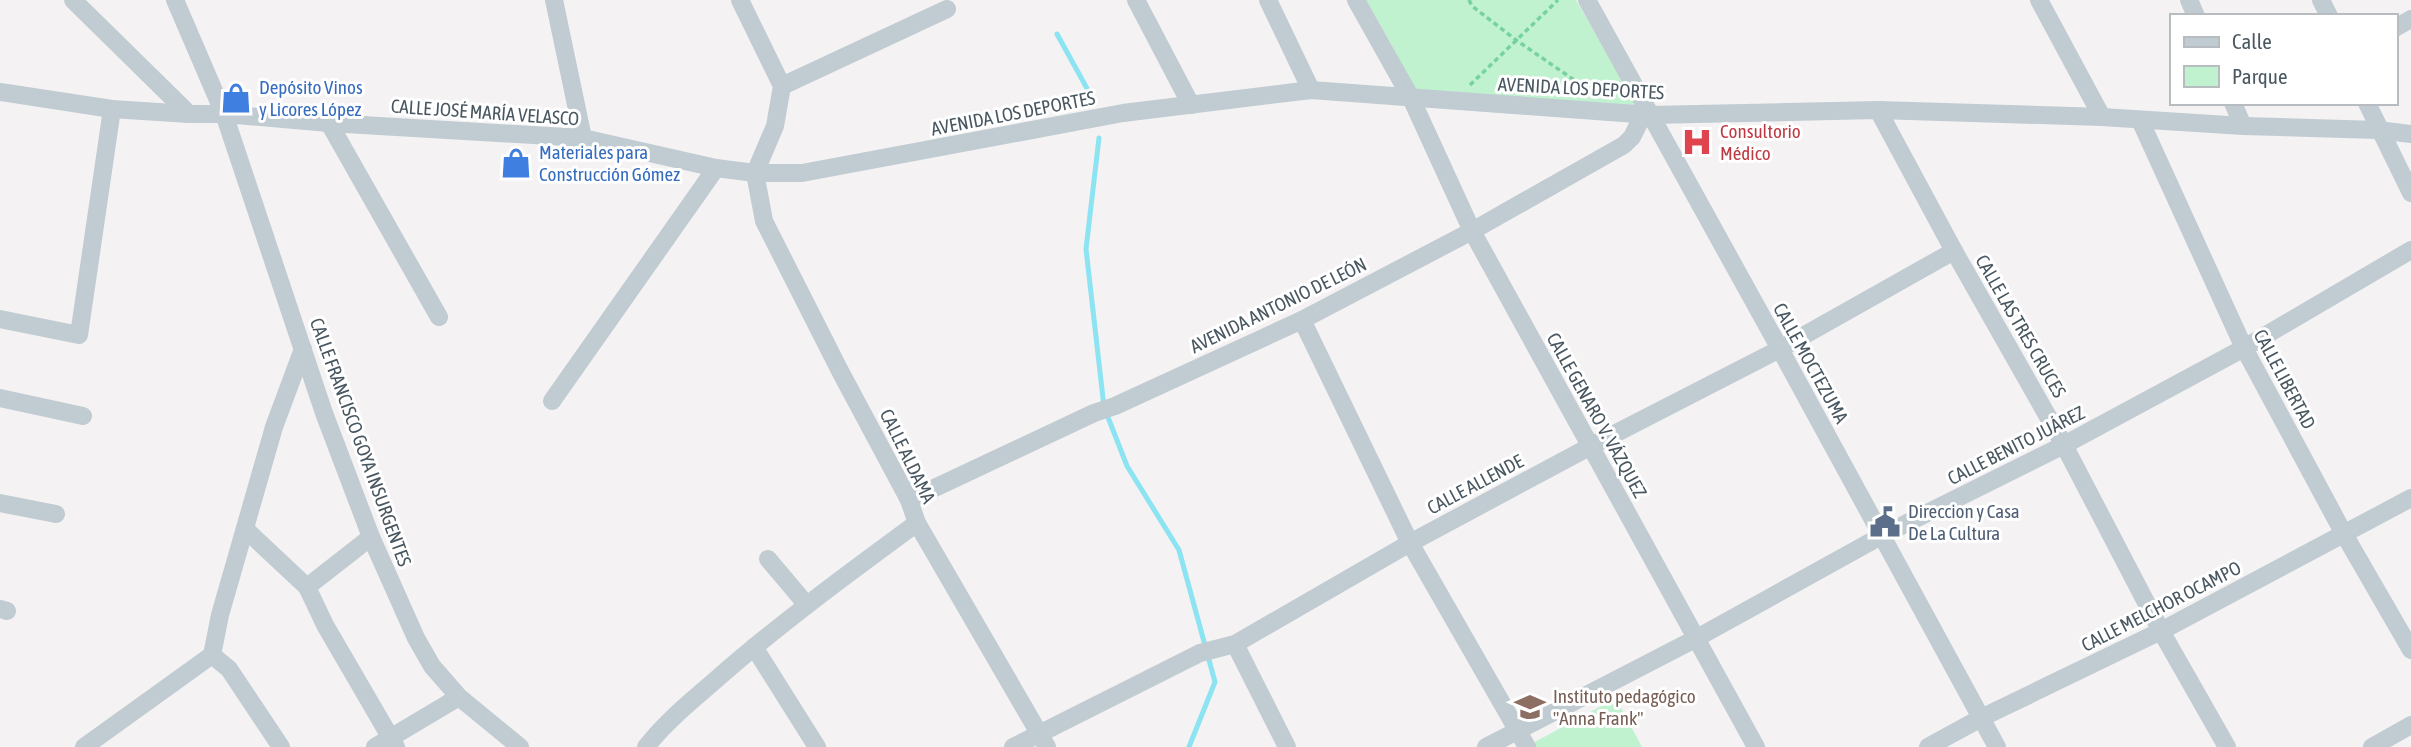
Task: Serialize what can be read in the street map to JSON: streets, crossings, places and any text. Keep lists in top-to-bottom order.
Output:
{
  "streets": {
    "street": [
      "AVENIDA LOS DEPORTES",
      "CALLE JOSÉ MARÍA VELASCO",
      "AVENIDA ANTONIO DE LEÓN",
      "CALLE LAS TRES CRUCES",
      "CALLE MOCTEZUMA",
      "CALLE LIBERTAD",
      "CALLE GENARO V. VÁZQUEZ",
      "CALLE FRANCISCO GOYA INSURGENTES",
      "CALLE BENITO JUÁREZ",
      "CALLE ALDAMA",
      "CALLE ALLENDE",
      "CALLE MELCHOR OCAMPO"
    ]
  },
  "crossings": [
    ["AVENIDA LOS DEPORTES", "CALLE JOSÉ MARÍA VELASCO"],
    ["AVENIDA LOS DEPORTES", "AVENIDA ANTONIO DE LEÓN"],
    ["AVENIDA LOS DEPORTES", "CALLE LAS TRES CRUCES"],
    ["AVENIDA LOS DEPORTES", "CALLE MOCTEZUMA"],
    ["AVENIDA LOS DEPORTES", "CALLE LIBERTAD"],
    ["AVENIDA LOS DEPORTES", "CALLE GENARO V. VÁZQUEZ"],
    ["AVENIDA LOS DEPORTES", "CALLE ALDAMA"],
    ["CALLE JOSÉ MARÍA VELASCO", "CALLE FRANCISCO GOYA INSURGENTES"],
    ["CALLE JOSÉ MARÍA VELASCO", "CALLE ALDAMA"],
    ["AVENIDA ANTONIO DE LEÓN", "CALLE MOCTEZUMA"],
    ["AVENIDA ANTONIO DE LEÓN", "CALLE GENARO V. VÁZQUEZ"],
    ["AVENIDA ANTONIO DE LEÓN", "CALLE ALDAMA"],
    ["CALLE LAS TRES CRUCES", "CALLE BENITO JUÁREZ"],
    ["CALLE LAS TRES CRUCES", "CALLE ALLENDE"],
    ["CALLE LAS TRES CRUCES", "CALLE MELCHOR OCAMPO"],
    ["CALLE MOCTEZUMA", "CALLE BENITO JUÁREZ"],
    ["CALLE MOCTEZUMA", "CALLE ALLENDE"],
    ["CALLE MOCTEZUMA", "CALLE MELCHOR OCAMPO"],
    ["CALLE LIBERTAD", "CALLE BENITO JUÁREZ"],
    ["CALLE LIBERTAD", "CALLE MELCHOR OCAMPO"],
    ["CALLE GENARO V. VÁZQUEZ", "CALLE BENITO JUÁREZ"],
    ["CALLE GENARO V. VÁZQUEZ", "CALLE ALLENDE"],
    ["CALLE ALDAMA", "CALLE ALLENDE"]
  ],
  "places": {
    "shop": ["Depósito Vinos y Licores López", "Materiales para Construcción Gómez"],
    "hospital": ["Consultorio Médico"],
    "public building": ["Direccion y Casa De La Cultura"],
    "school or university": ["Instituto pedagógico \"Anna Frank\""]
  },
  "legend": ["Calle", "Parque"]
}
